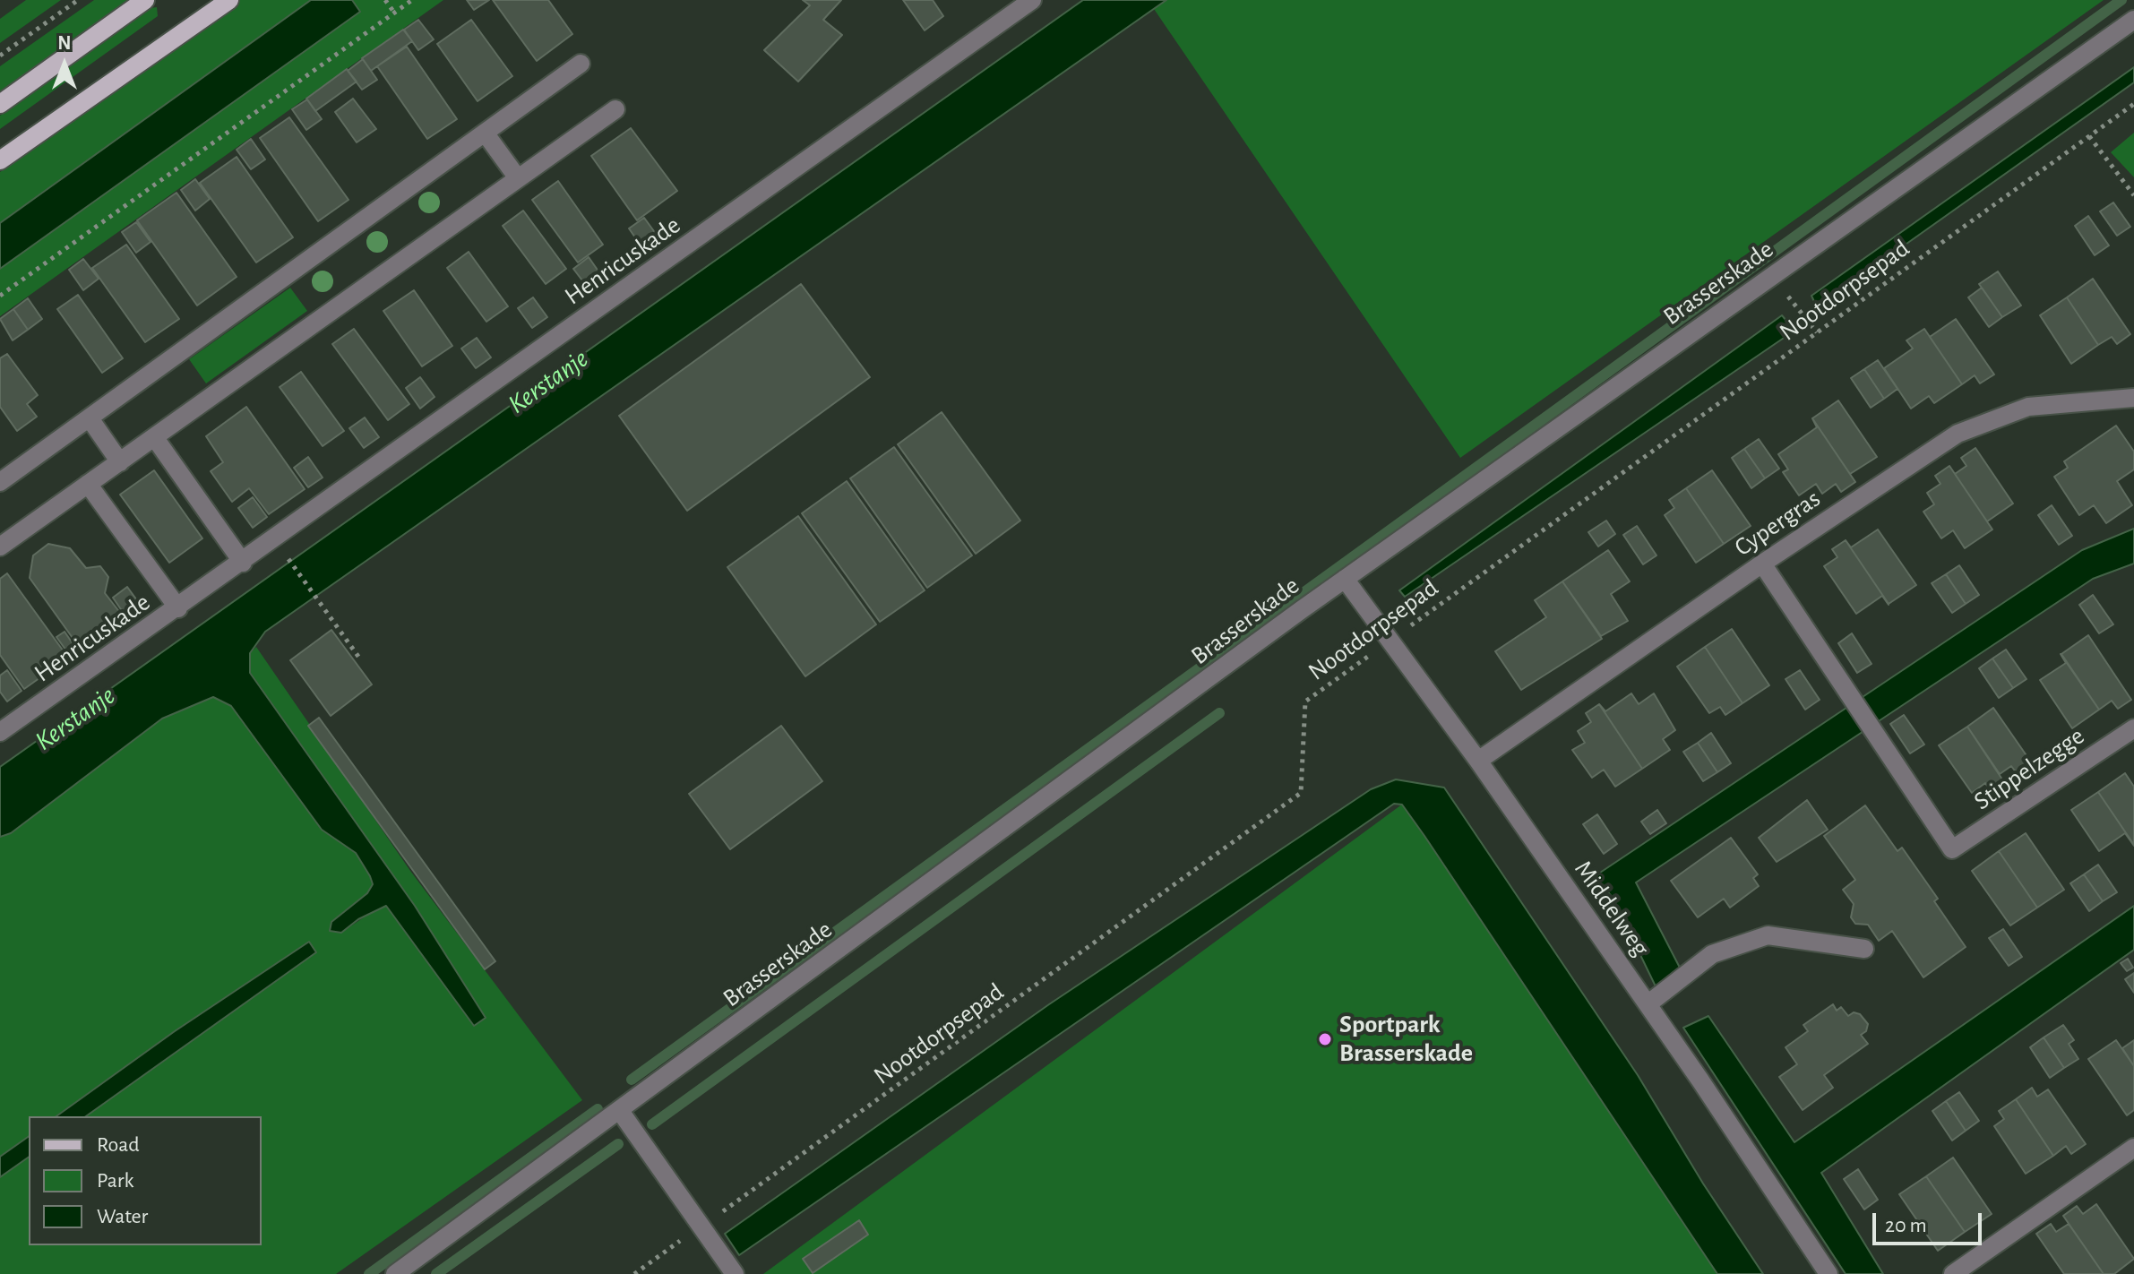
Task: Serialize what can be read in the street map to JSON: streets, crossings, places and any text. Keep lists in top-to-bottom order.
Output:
{
  "streets": {
    "street": [
      "Henricuskade",
      "Brasserskade",
      "Cypergras",
      "Stippelzegge",
      "Middelweg"
    ],
    "path": ["Nootdorpsepad"]
  },
  "crossings": [
    ["Brasserskade", "Middelweg"],
    ["Nootdorpsepad", "Middelweg"],
    ["Cypergras", "Stippelzegge"],
    ["Cypergras", "Middelweg"]
  ],
  "water": ["Kerstanje"],
  "places": ["Sportpark Brasserskade"],
  "legend": ["Road", "Park", "Water"],
  "scale_bar": "20 m",
  "north": "top"
}
